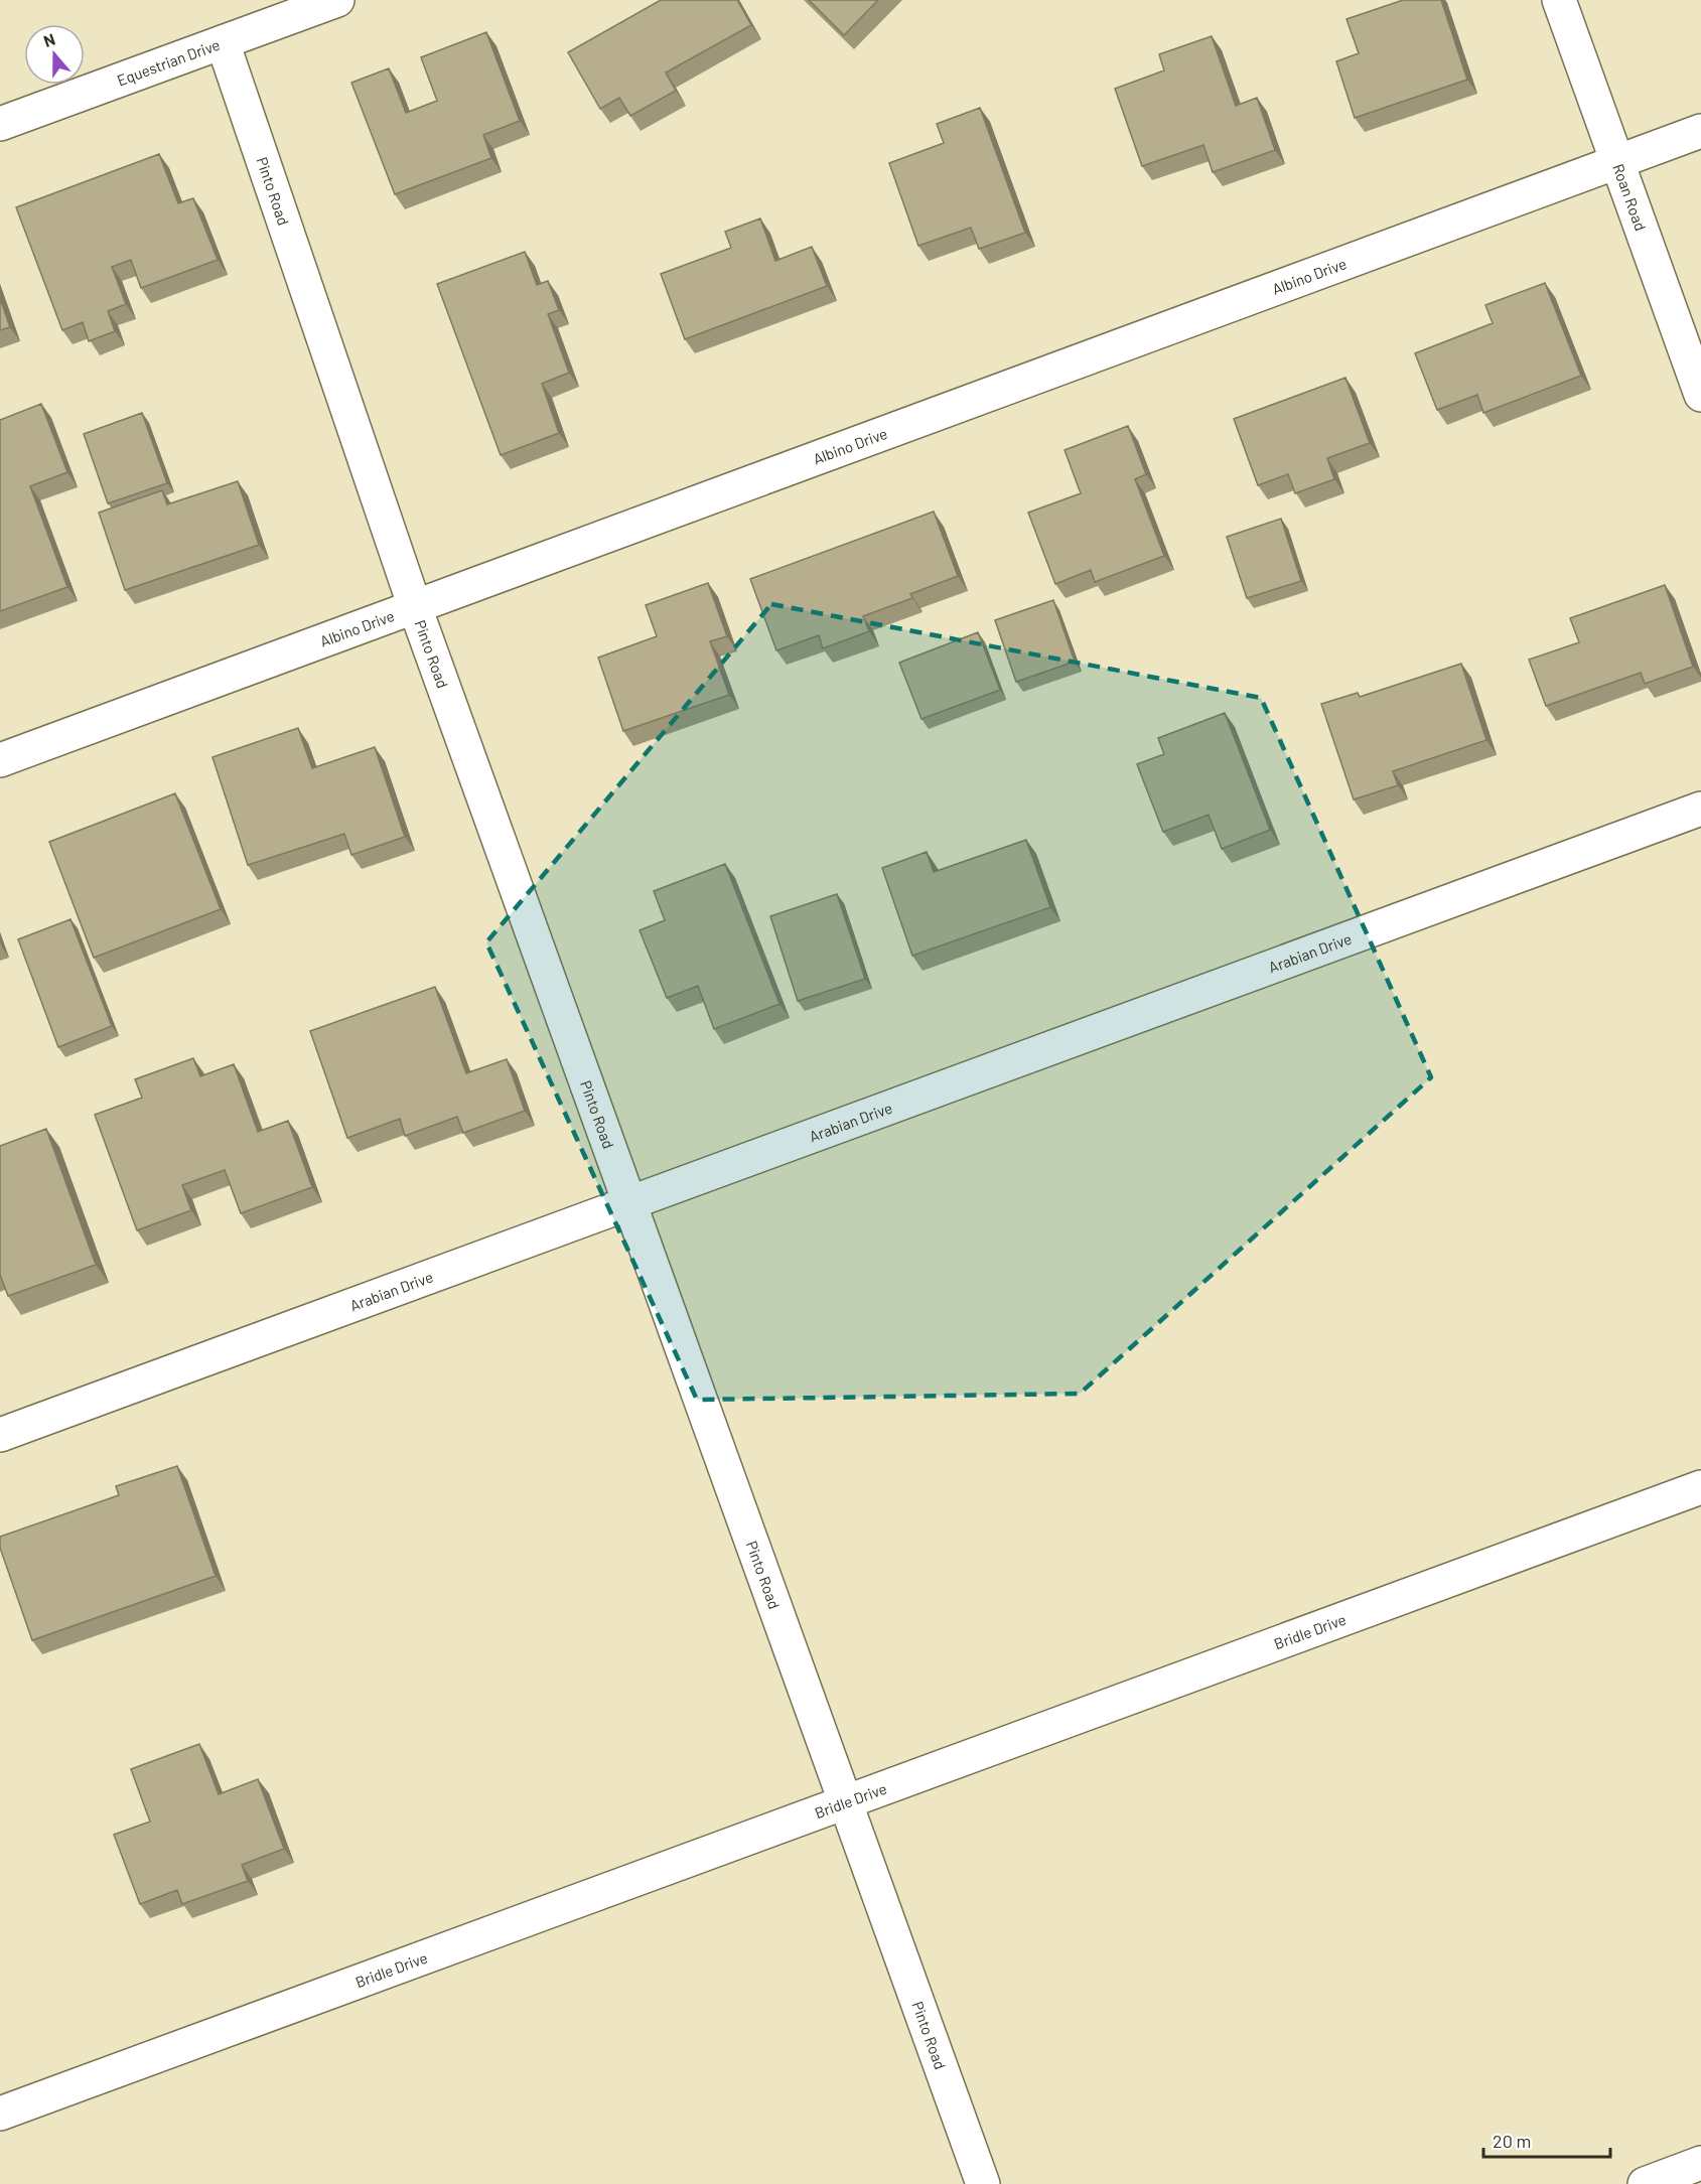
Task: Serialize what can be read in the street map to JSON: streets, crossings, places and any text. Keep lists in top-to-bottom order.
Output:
{
  "streets": {
    "street": [
      "Equestrian Drive",
      "Pinto Road",
      "Roan Road",
      "Albino Drive",
      "Arabian Drive",
      "Bridle Drive"
    ]
  },
  "crossings": [
    ["Equestrian Drive", "Pinto Road"],
    ["Pinto Road", "Albino Drive"],
    ["Pinto Road", "Arabian Drive"],
    ["Pinto Road", "Bridle Drive"],
    ["Roan Road", "Albino Drive"]
  ],
  "scale_bar": "20 m",
  "north": "top"
}
